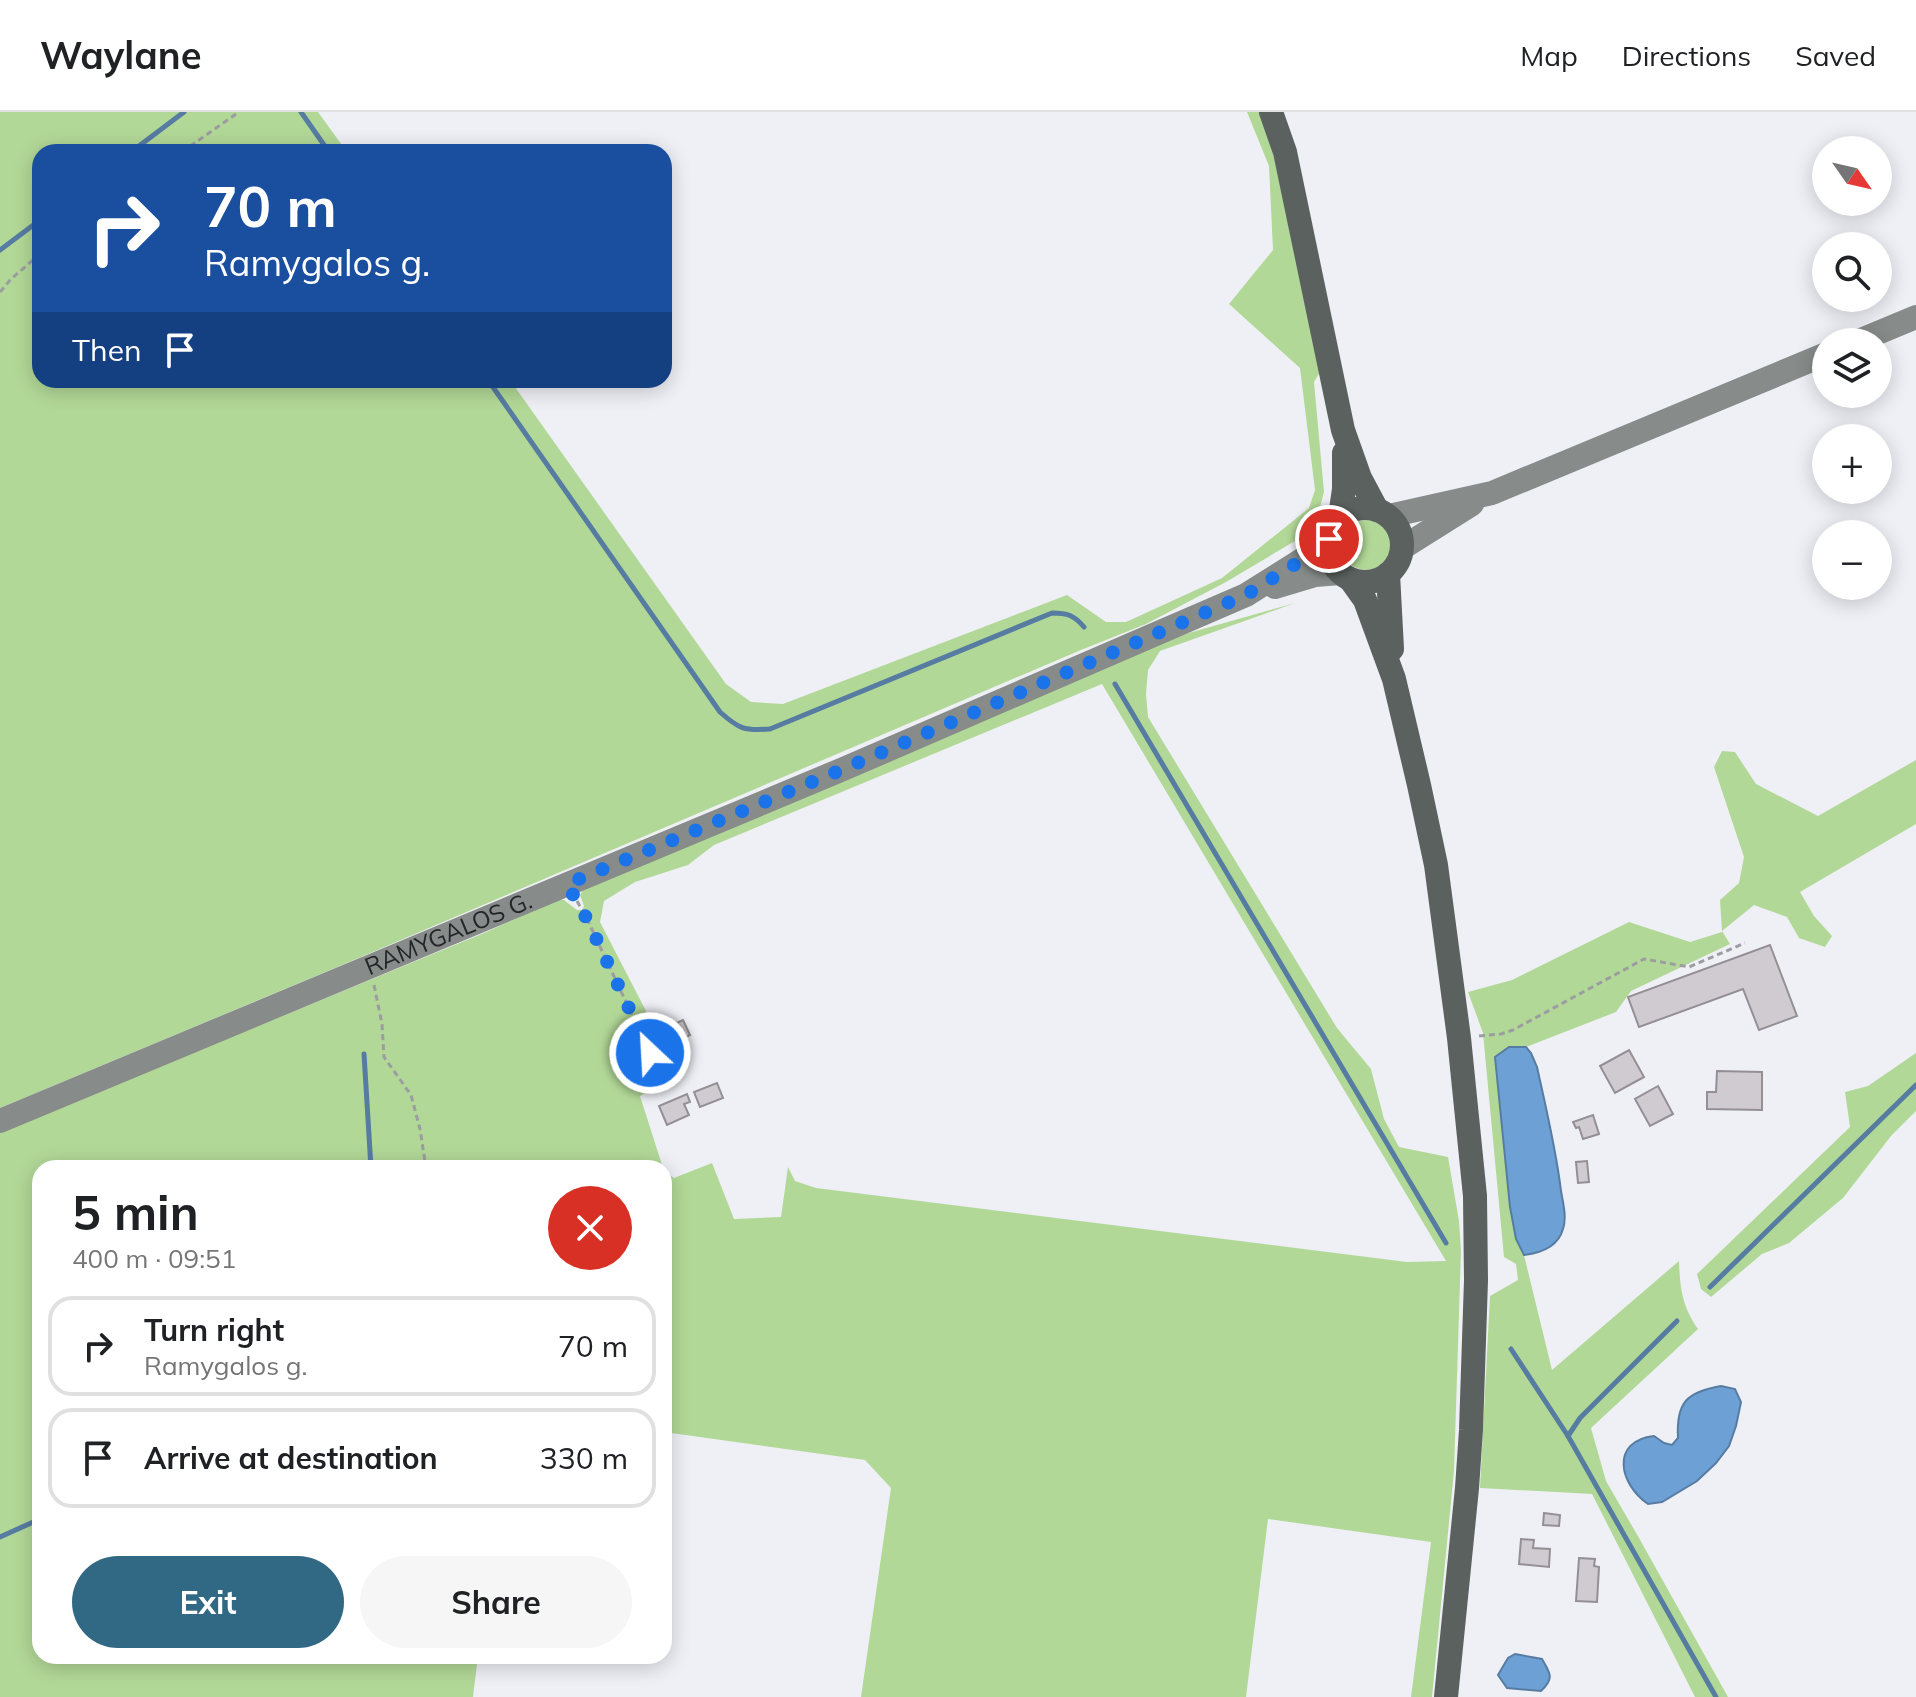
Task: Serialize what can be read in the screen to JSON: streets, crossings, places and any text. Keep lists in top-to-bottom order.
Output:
{
  "streets": {
    "main road": ["RAMYGALOS G."]
  },
  "north": "bottom right",
  "page": {
    "header": "Waylane",
    "nav": ["Map", "Directions", "Saved"],
    "map_buttons": ["+", "−"],
    "turn": ["70 m", "Ramygalos g."],
    "then": "Then",
    "heading": ["5 min", "400 m · 09:51"],
    "list": [
      {
        "name": "Turn right",
        "note": "Ramygalos g.",
        "value": "70 m"
      },
      {
        "name": "Arrive at destination",
        "value": "330 m"
      }
    ],
    "buttons": ["Exit", "Share"]
  }
}
